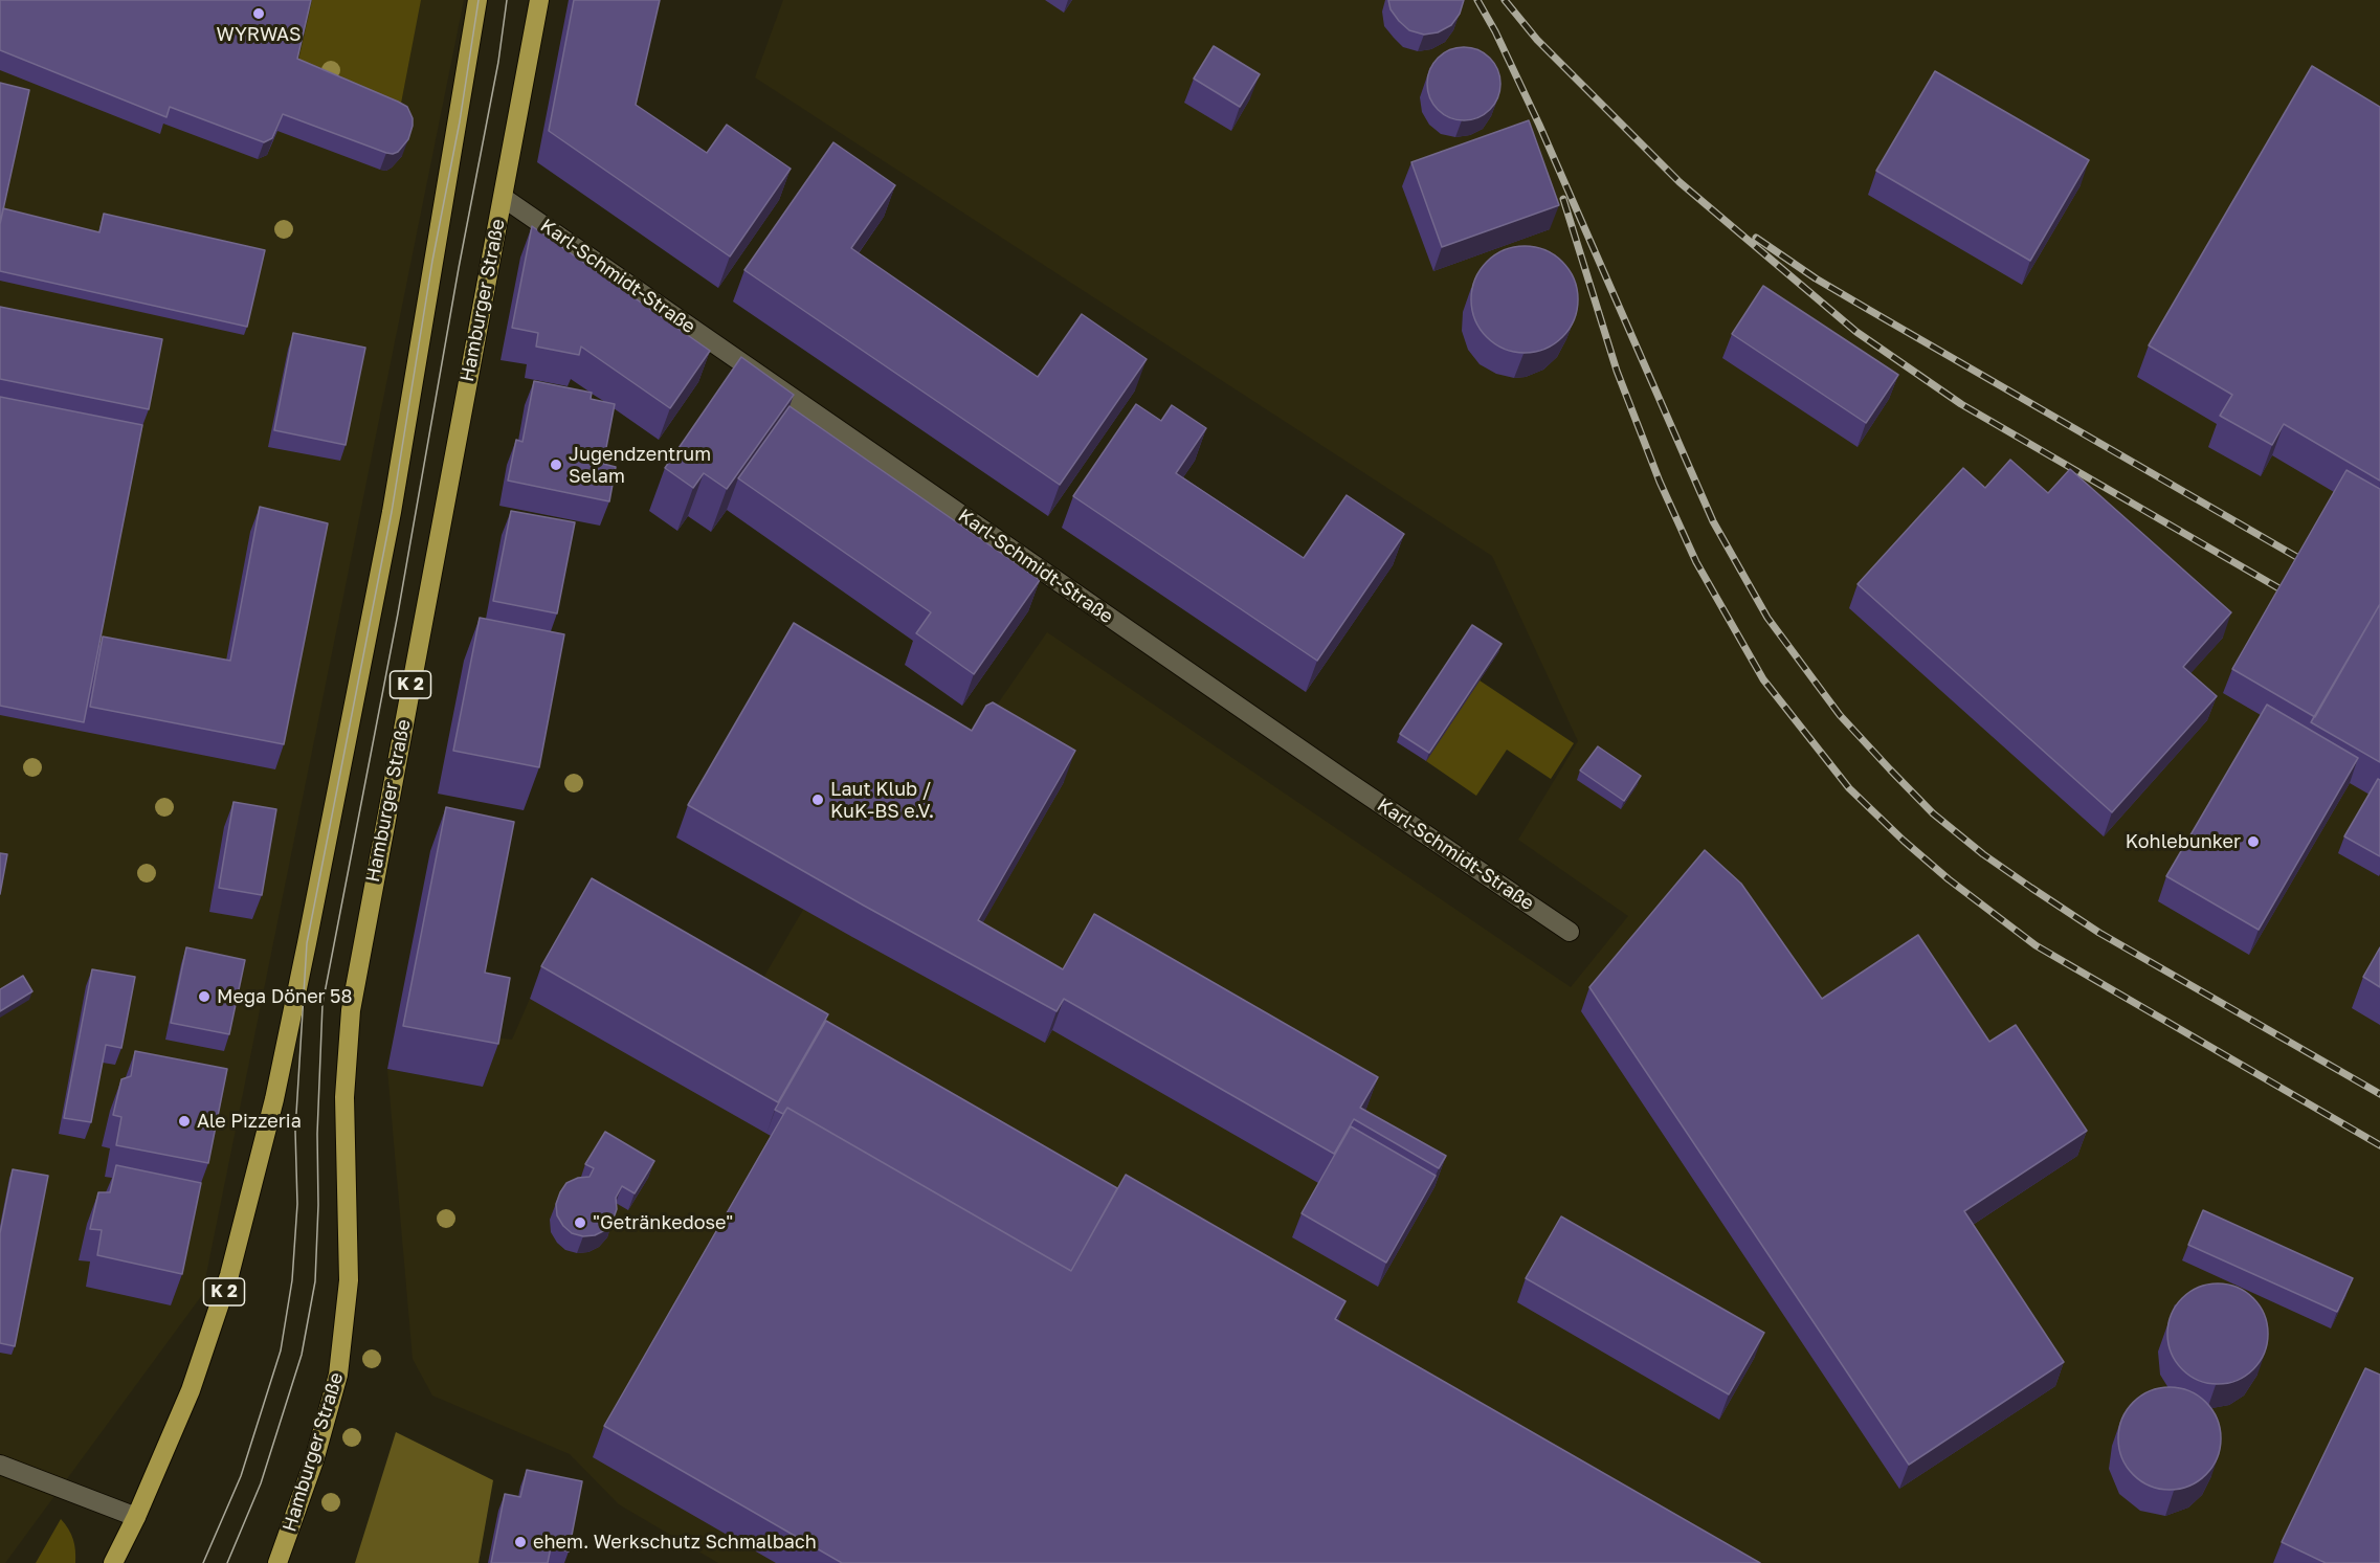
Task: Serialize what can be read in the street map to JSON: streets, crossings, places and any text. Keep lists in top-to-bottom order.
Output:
{
  "streets": {
    "main road": ["Hamburger Straße", "K 2"],
    "street": ["Karl-Schmidt-Straße"]
  },
  "crossings": [
    ["Karl-Schmidt-Straße", "Hamburger Straße"]
  ],
  "places": [
    "WYRWAS",
    "Jugendzentrum Selam",
    "Laut Klub / KuK-BS e.V.",
    "Kohlebunker",
    "Mega Döner 58",
    "Ale Pizzeria",
    "\"Getränkedose\"",
    "ehem. Werkschutz Schmalbach"
  ]
}
